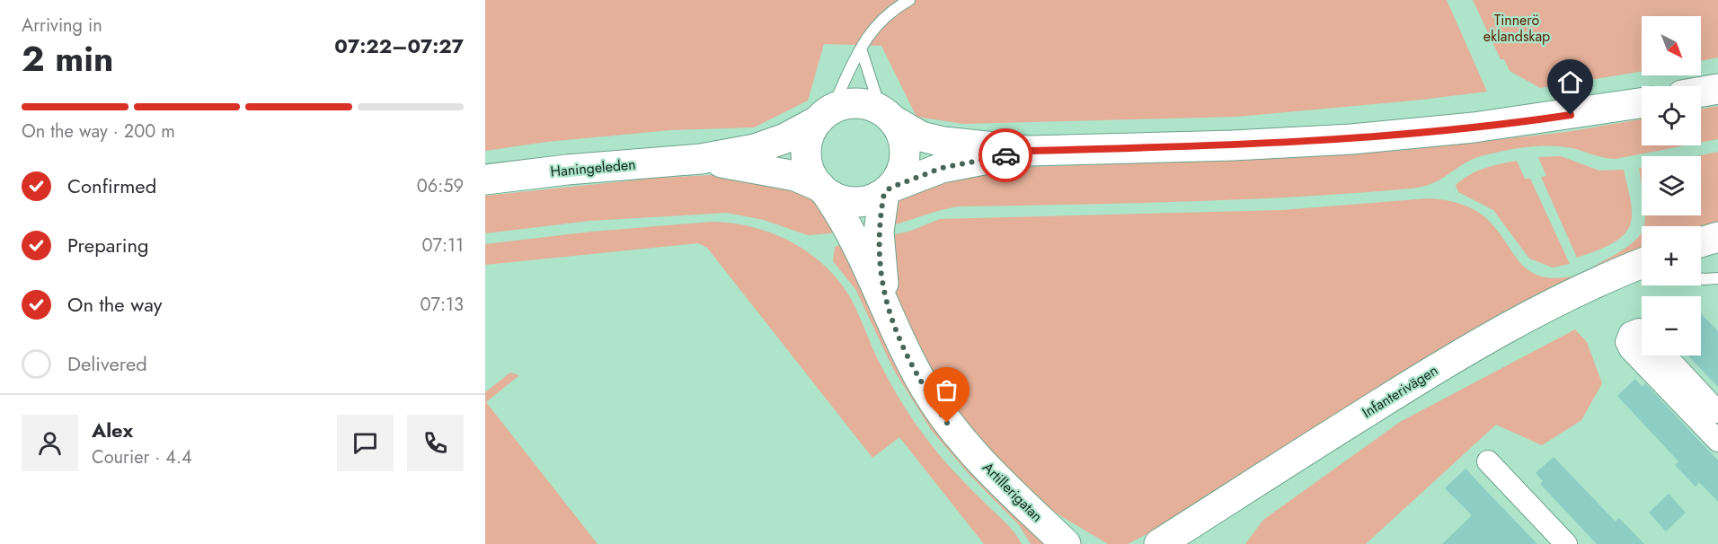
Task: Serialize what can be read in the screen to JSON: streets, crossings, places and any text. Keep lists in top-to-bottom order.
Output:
{
  "streets": {
    "main road": ["Haningeleden", "Infanterivägen", "Artillerigatan"]
  },
  "crossings": [
    ["Haningeleden", "Artillerigatan"]
  ],
  "parks": ["Tinnerö eklandskap"],
  "north": "bottom right",
  "page": {
    "heading": ["2 min", "Arriving in", "07:22–07:27"],
    "panel": ["Alex", "Courier · 4.4"],
    "map_buttons": ["+", "−"],
    "bar": "On the way · 200 m",
    "list": [
      ["Confirmed", "06:59"],
      ["Preparing", "07:11"],
      ["On the way", "07:13"],
      "Delivered"
    ]
  }
}
